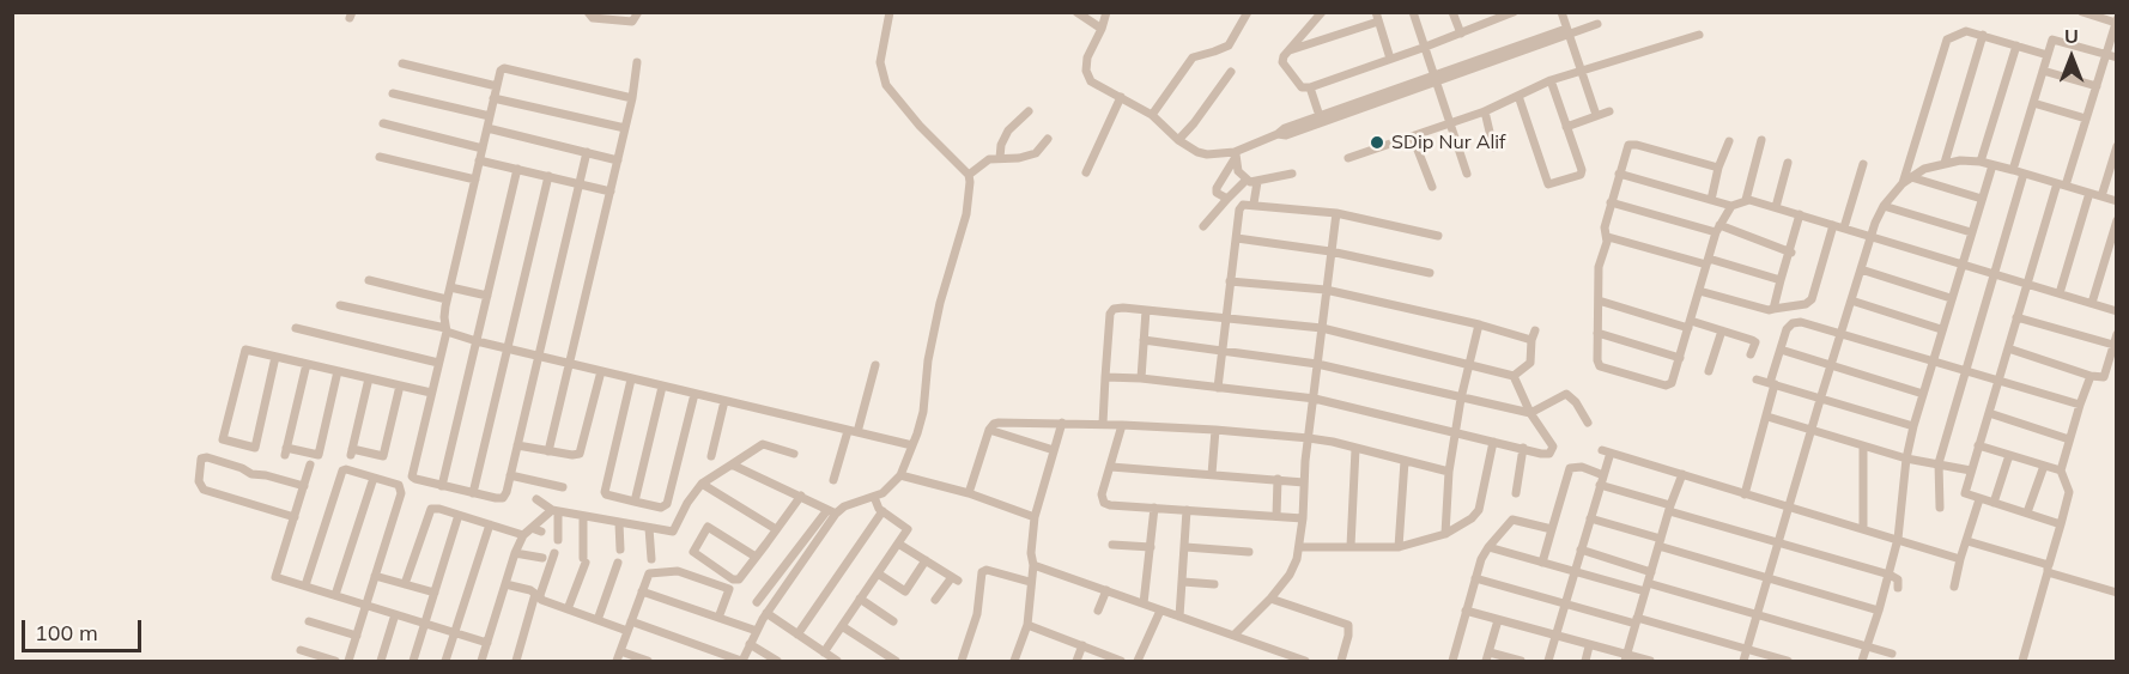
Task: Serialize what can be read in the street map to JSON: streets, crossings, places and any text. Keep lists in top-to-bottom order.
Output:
{
  "places": ["SDip Nur Alif"],
  "scale_bar": "100 m",
  "north": "top"
}
